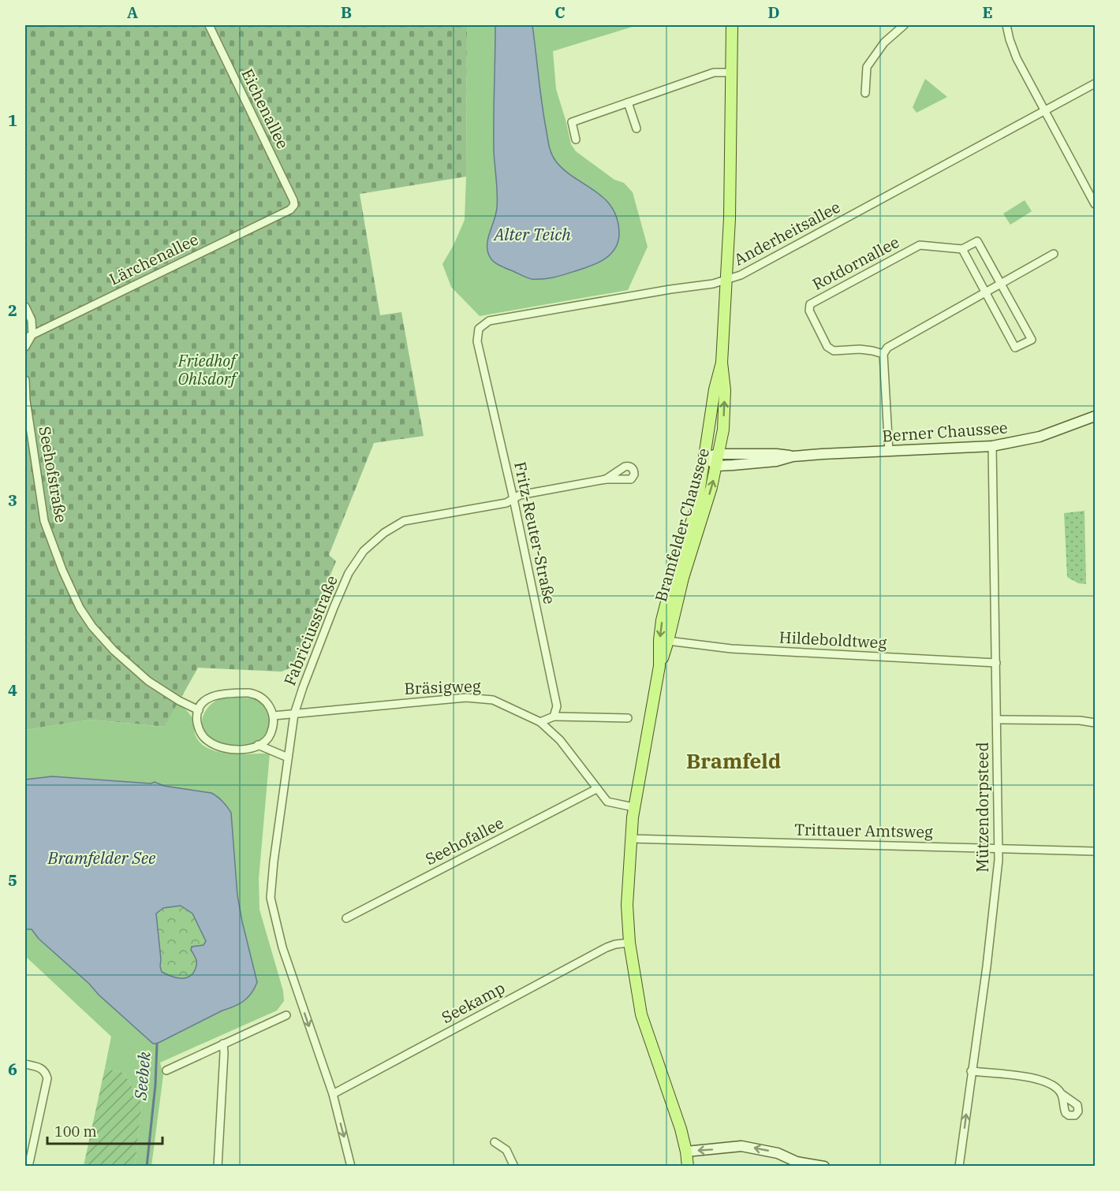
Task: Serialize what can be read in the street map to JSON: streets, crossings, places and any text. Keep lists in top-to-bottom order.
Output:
{
  "streets": {
    "main road": ["Bramfelder Chaussee"],
    "street": [
      "Eichenallee",
      "Anderheitsallee",
      "Lärchenallee",
      "Rotdornallee",
      "Berner Chaussee",
      "Seehofstraße",
      "Fritz-Reuter-Straße",
      "Fabriciusstraße",
      "Hildeboldtweg",
      "Bräsigweg",
      "Mützendorpsteed",
      "Trittauer Amtsweg",
      "Seehofallee",
      "Seekamp"
    ]
  },
  "crossings": [
    ["Eichenallee", "Lärchenallee"],
    ["Anderheitsallee", "Bramfelder Chaussee"],
    ["Anderheitsallee", "Fritz-Reuter-Straße"],
    ["Berner Chaussee", "Bramfelder Chaussee"],
    ["Berner Chaussee", "Mützendorpsteed"],
    ["Seehofstraße", "Bräsigweg"],
    ["Bramfelder Chaussee", "Hildeboldtweg"],
    ["Bramfelder Chaussee", "Bräsigweg"],
    ["Bramfelder Chaussee", "Trittauer Amtsweg"],
    ["Bramfelder Chaussee", "Seekamp"],
    ["Fritz-Reuter-Straße", "Fabriciusstraße"],
    ["Fabriciusstraße", "Bräsigweg"],
    ["Fabriciusstraße", "Seekamp"],
    ["Hildeboldtweg", "Mützendorpsteed"],
    ["Bräsigweg", "Seehofallee"],
    ["Mützendorpsteed", "Trittauer Amtsweg"]
  ],
  "one_way": ["Fabriciusstraße"],
  "districts": ["Bramfeld"],
  "water": ["Alter Teich", "Bramfelder See", "Seebek"],
  "parks": ["Friedhof Ohlsdorf"],
  "scale_bar": "100 m",
  "grid": {
    "columns": [
      "A",
      "B",
      "C",
      "D",
      "E"
    ],
    "rows": [
      "1",
      "2",
      "3",
      "4",
      "5",
      "6"
    ]
  }
}
